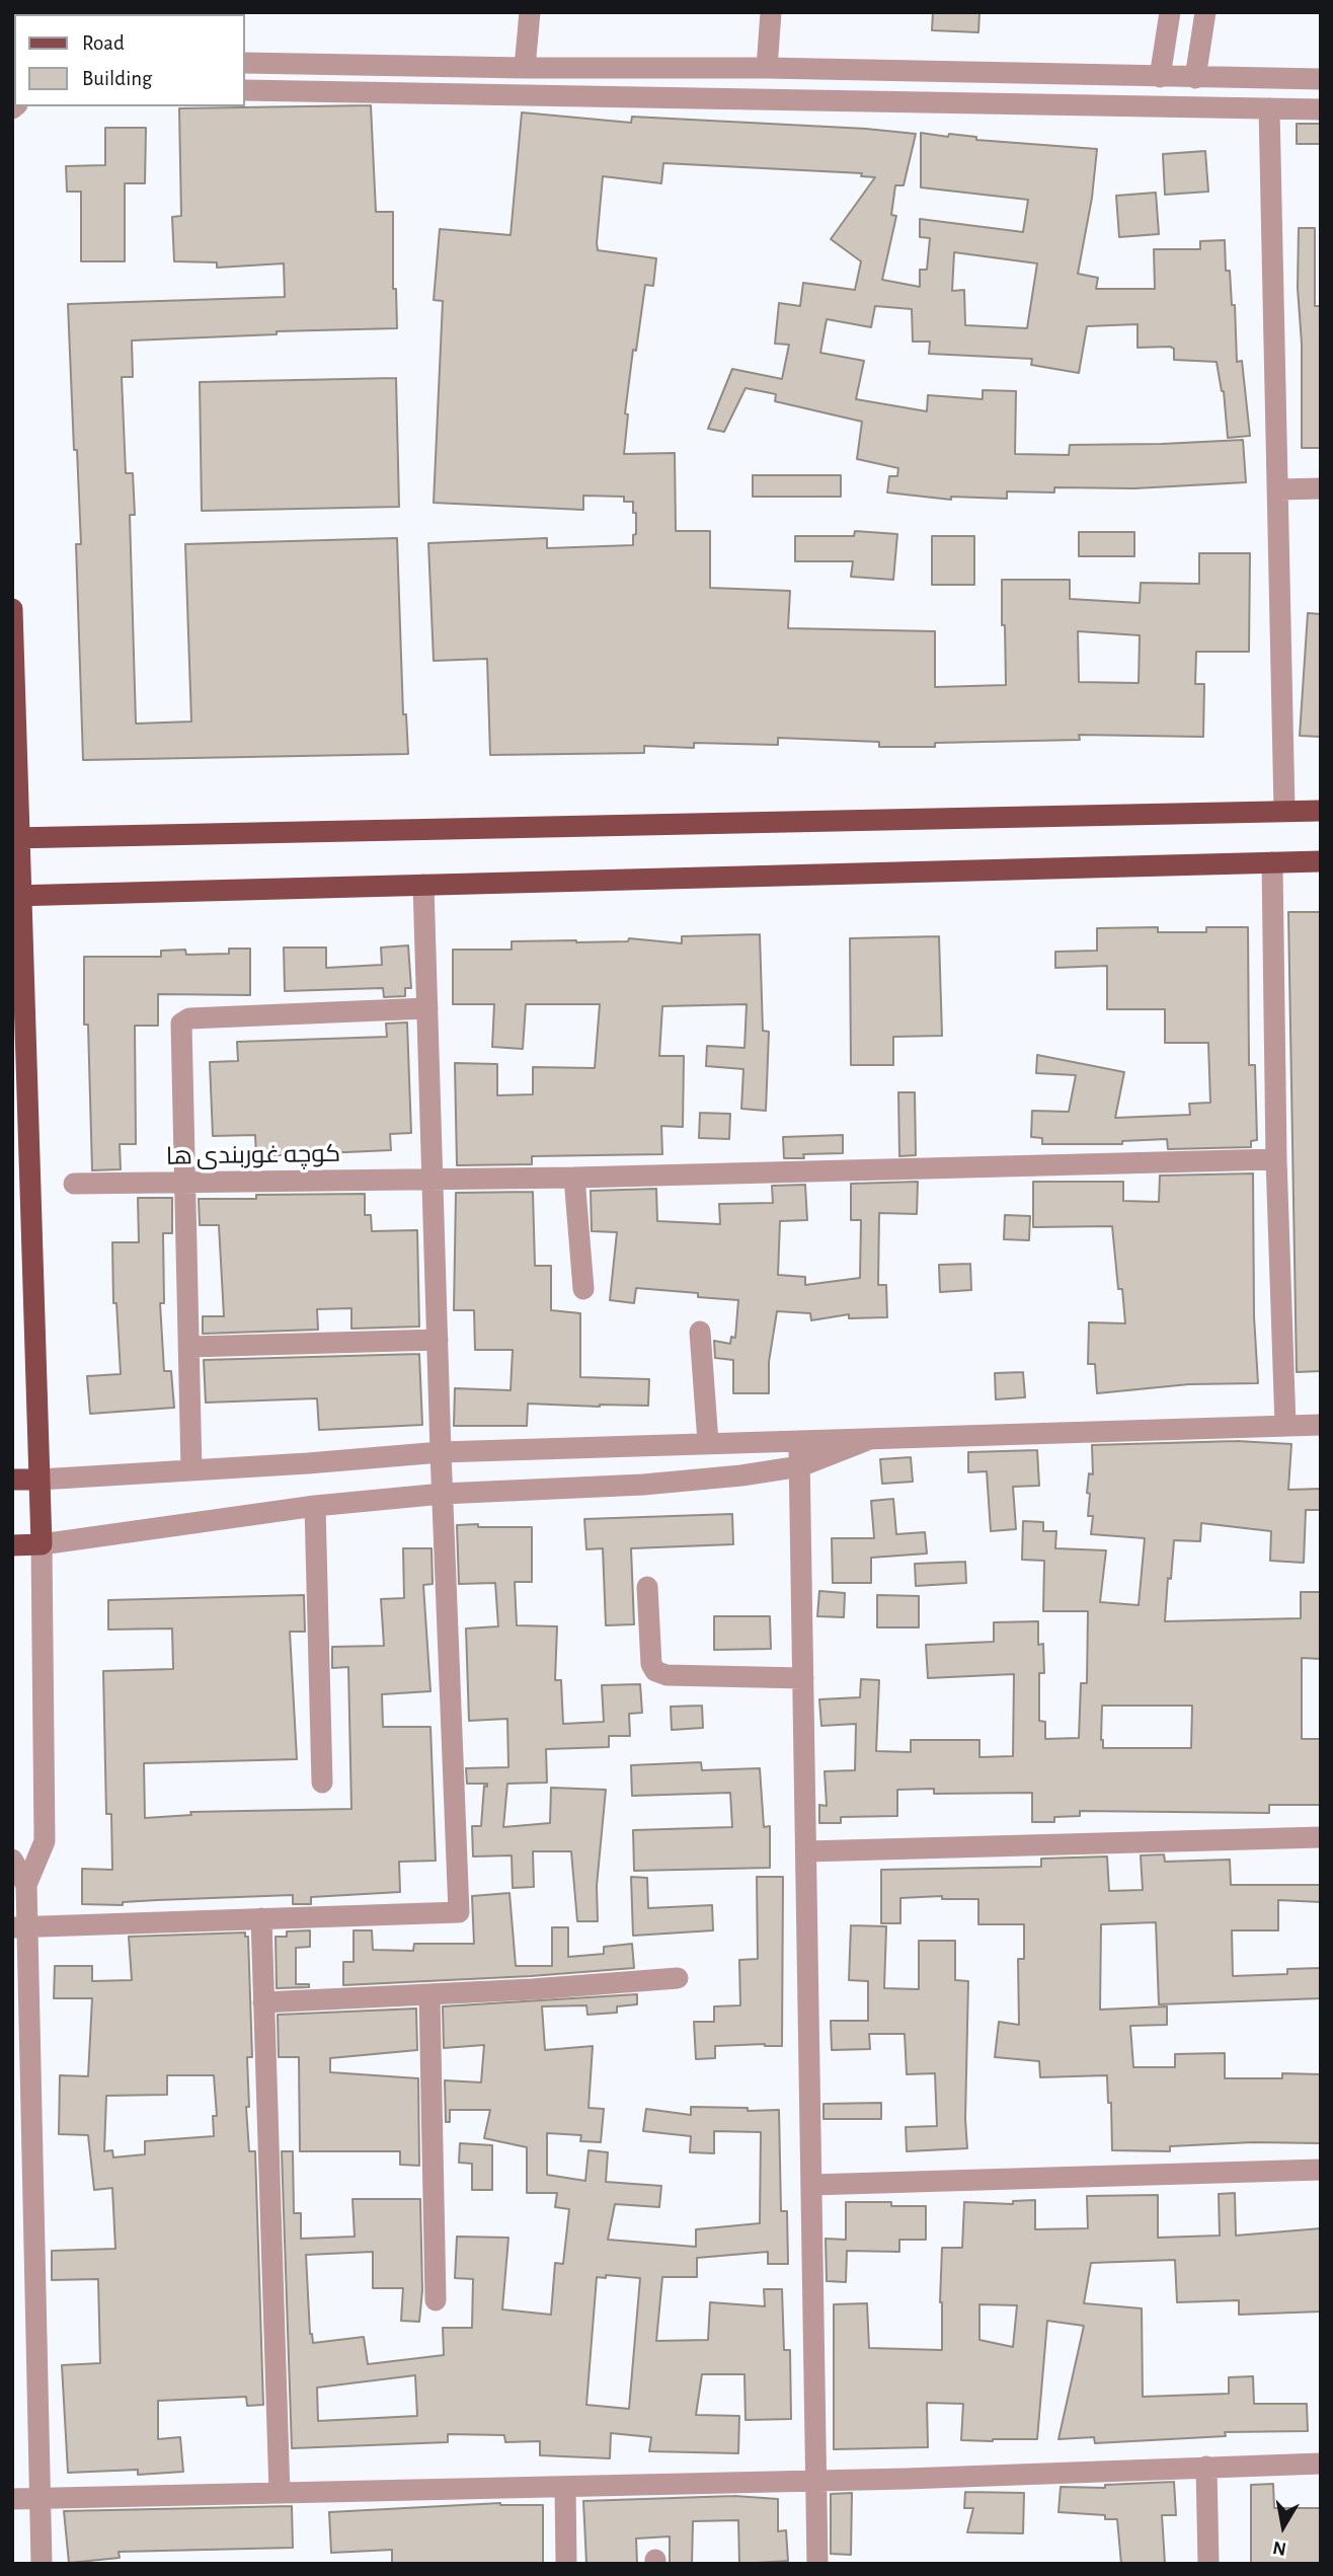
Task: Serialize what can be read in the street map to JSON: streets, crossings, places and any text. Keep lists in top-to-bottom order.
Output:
{
  "streets": {
    "street": ["کوچه غوربندی ها"]
  },
  "legend": ["Road", "Building"],
  "north": "bottom"
}
